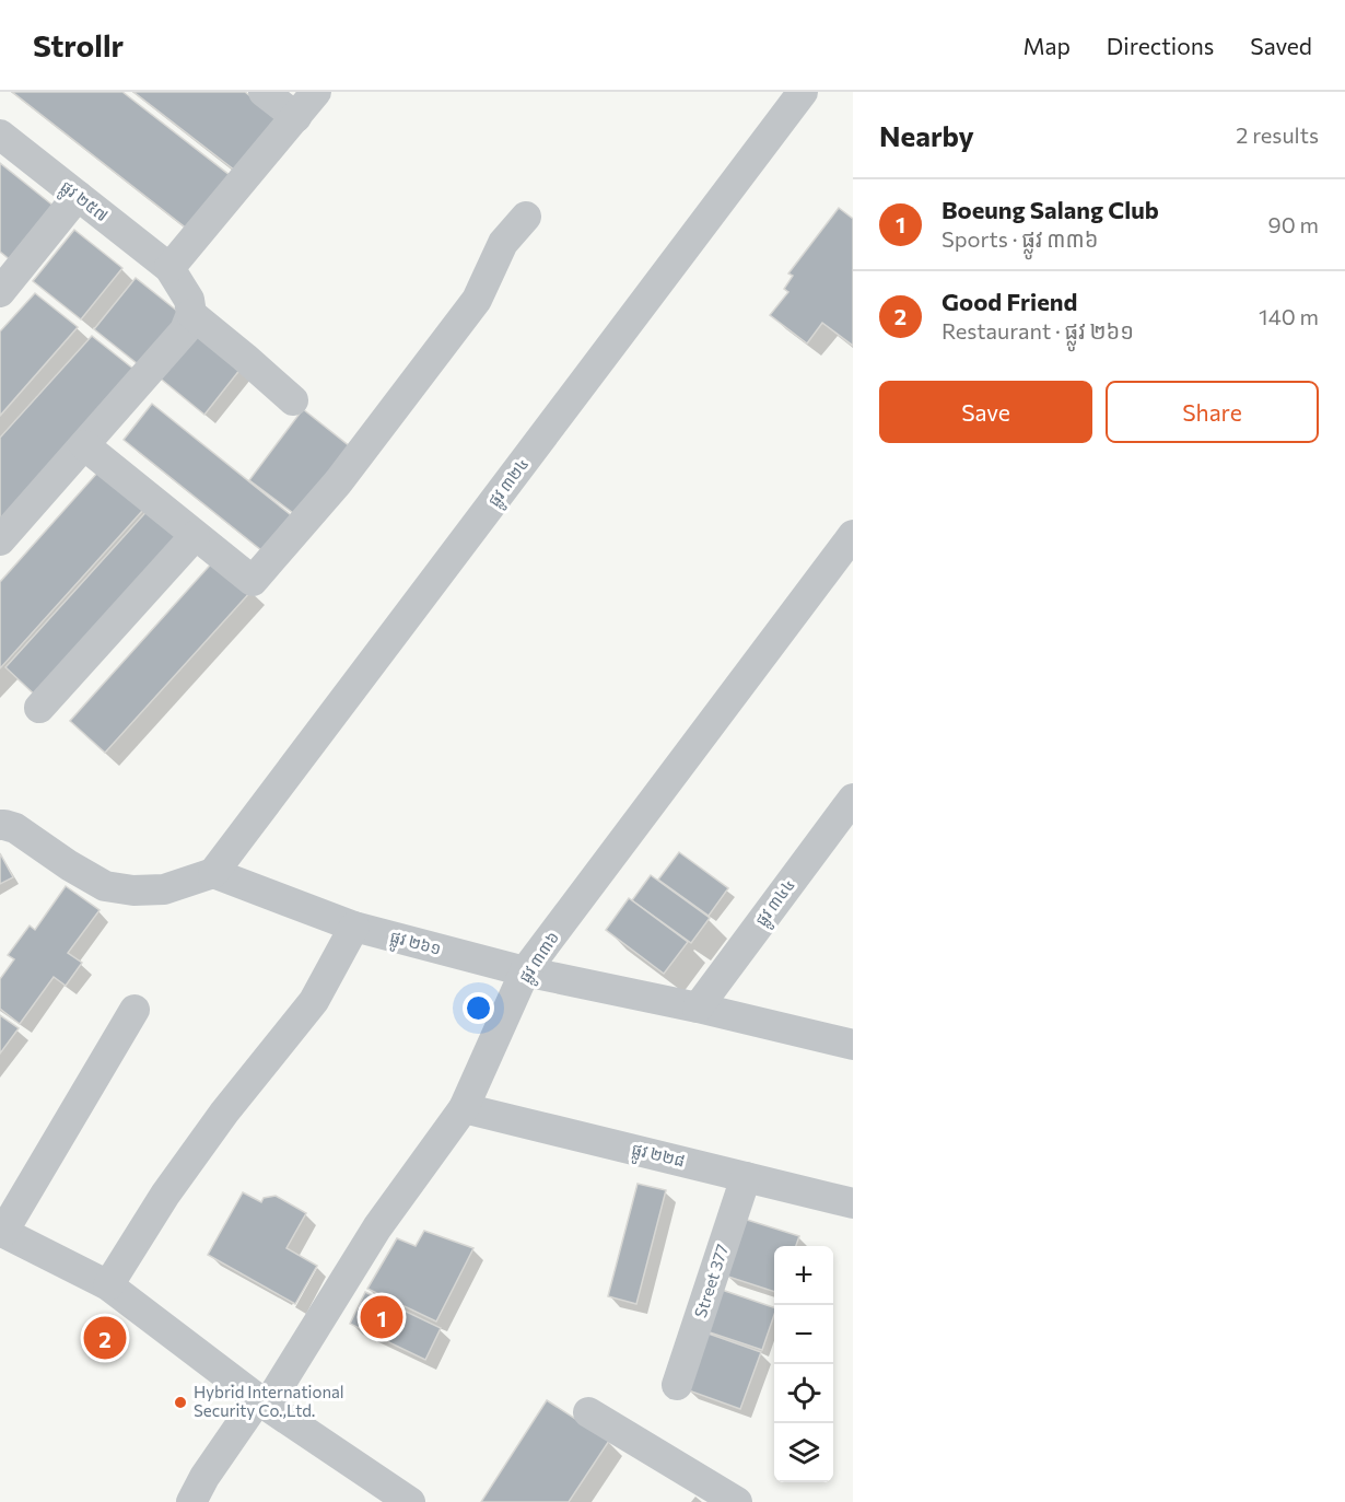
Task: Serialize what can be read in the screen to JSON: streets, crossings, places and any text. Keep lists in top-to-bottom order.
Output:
{
  "streets": {
    "street": [
      "ផ្លូវ ២៥៧",
      "ផ្លូវ ៣២៤",
      "ផ្លូវ ៣៤៤",
      "ផ្លូវ ២៦១",
      "ផ្លូវ ៣៣៦",
      "ផ្លូវ ២២៨",
      "Street 377"
    ]
  },
  "crossings": [
    ["ផ្លូវ ៣២៤", "ផ្លូវ ២៦១"],
    ["ផ្លូវ ៣៤៤", "ផ្លូវ ២៦១"],
    ["ផ្លូវ ២៦១", "ផ្លូវ ៣៣៦"],
    ["ផ្លូវ ៣៣៦", "ផ្លូវ ២២៨"],
    ["ផ្លូវ ២២៨", "Street 377"]
  ],
  "places": ["Hybrid International Security Co.,Ltd."],
  "page": {
    "header": "Strollr",
    "nav": ["Map", "Directions", "Saved"],
    "heading": ["Nearby", "2 results"],
    "list": [
      {
        "mark": "1",
        "name": "Boeung Salang Club",
        "note": "Sports · ផ្លូវ ៣៣៦",
        "value": "90 m"
      },
      {
        "mark": "2",
        "name": "Good Friend",
        "note": "Restaurant · ផ្លូវ ២៦១",
        "value": "140 m"
      }
    ],
    "buttons": ["Save", "Share"],
    "map_buttons": ["+", "−"],
    "pins": ["1", "2"]
  }
}
